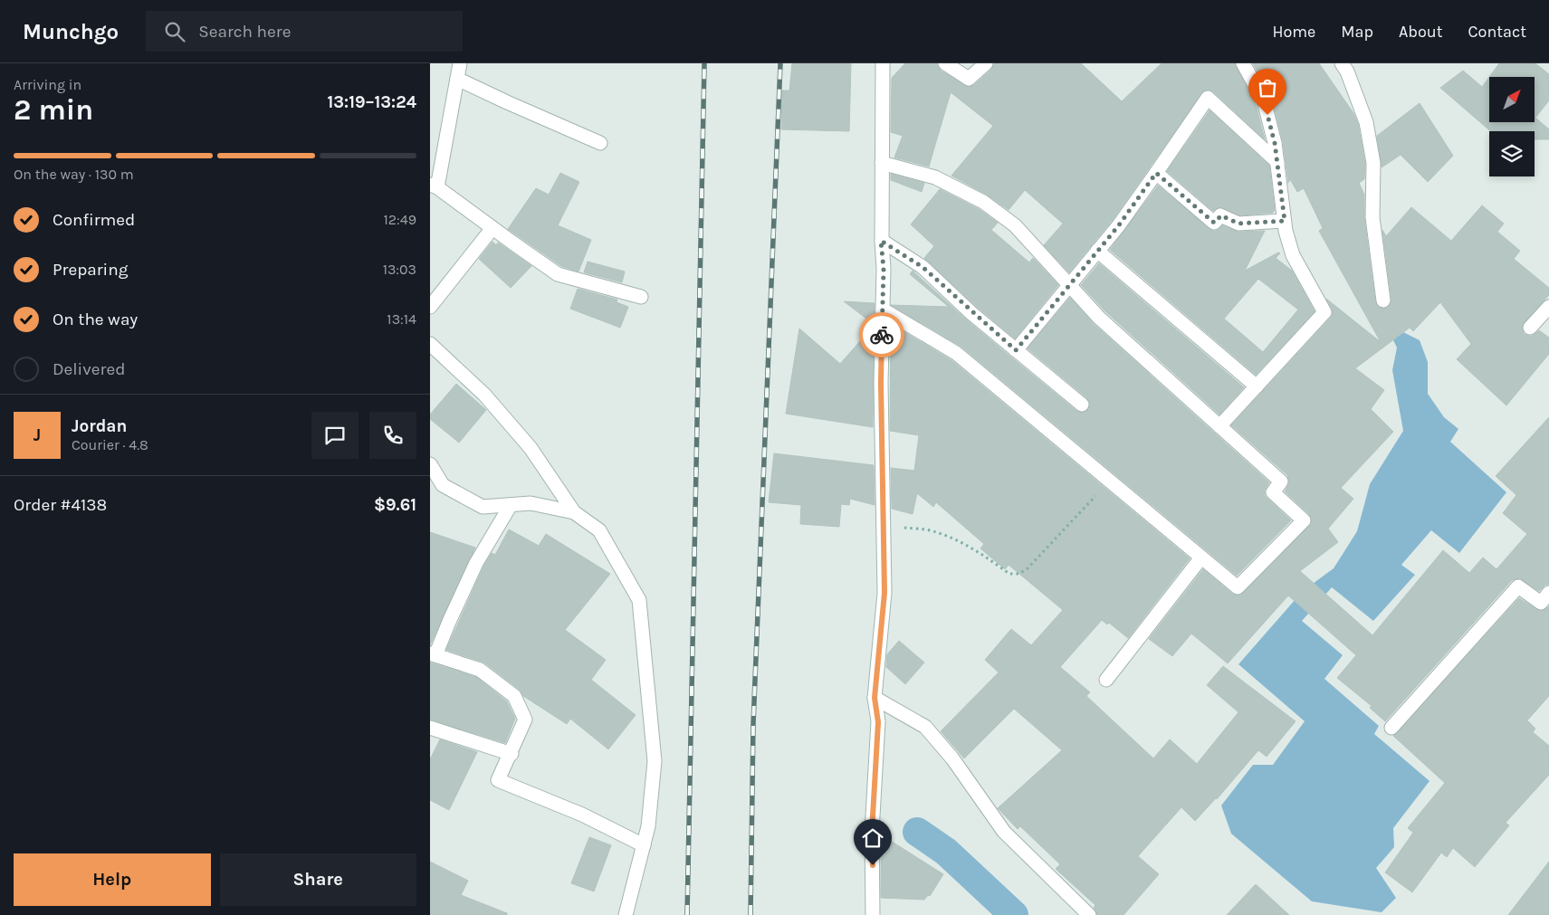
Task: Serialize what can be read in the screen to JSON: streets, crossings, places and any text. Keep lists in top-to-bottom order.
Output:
{
  "north": "top right",
  "page": {
    "header": "Munchgo",
    "search": "Search here",
    "nav": [
      "Home",
      "Map",
      "About",
      "Contact"
    ],
    "heading": ["2 min", "Arriving in", "13:19–13:24"],
    "panel": [
      "Jordan",
      "Courier · 4.8",
      "Order #4138",
      "$9.61"
    ],
    "bar": "On the way · 130 m",
    "list": [
      ["Confirmed", "12:49"],
      ["Preparing", "13:03"],
      ["On the way", "13:14"],
      "Delivered"
    ],
    "round": "J",
    "buttons": ["Help", "Share"]
  }
}
